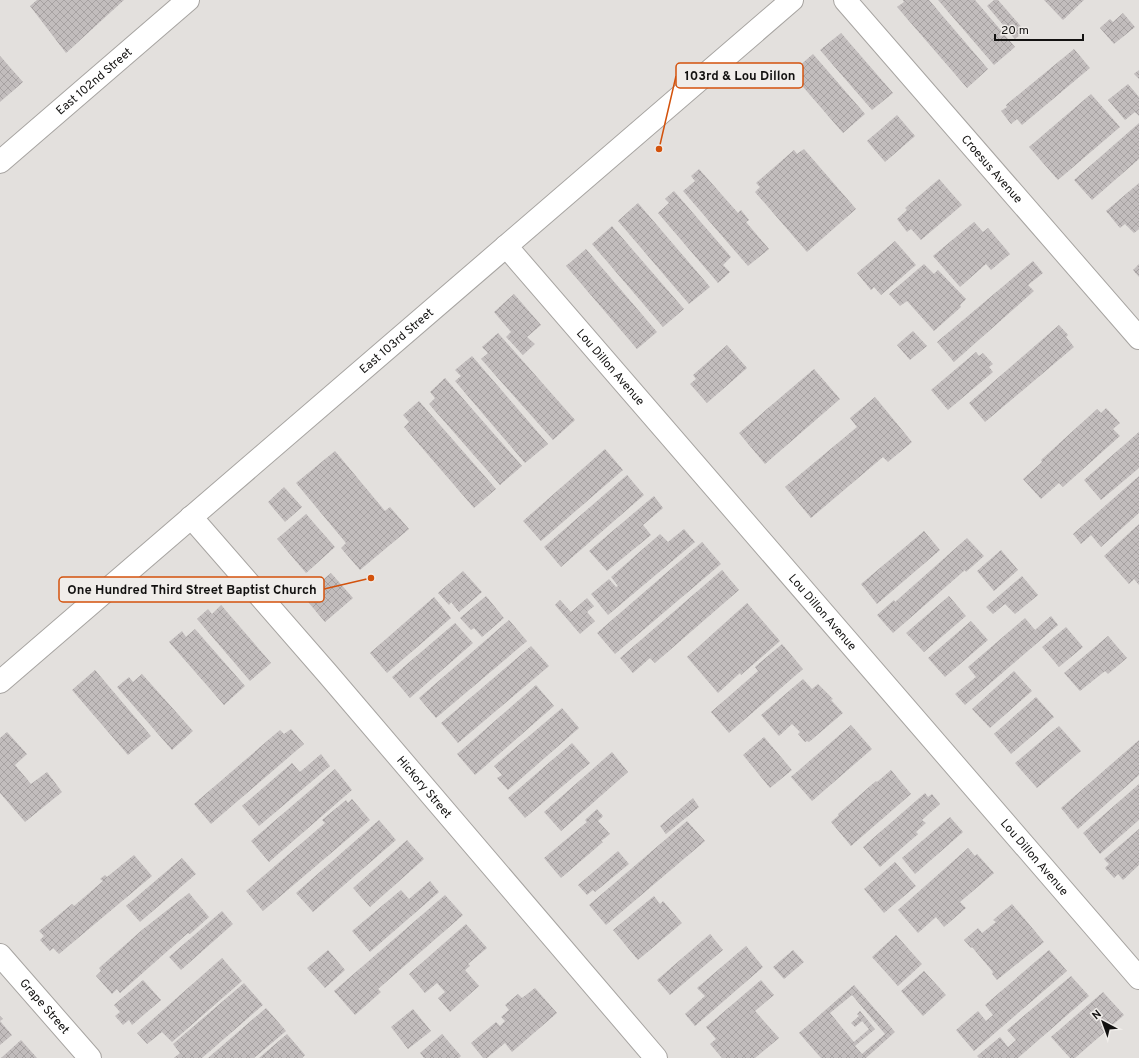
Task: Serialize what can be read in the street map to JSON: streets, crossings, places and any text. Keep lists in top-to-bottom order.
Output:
{
  "streets": {
    "street": [
      "East 102nd Street",
      "Croesus Avenue",
      "East 103rd Street",
      "Lou Dillon Avenue",
      "Hickory Street",
      "Grape Street"
    ]
  },
  "crossings": [
    ["East 103rd Street", "Lou Dillon Avenue"],
    ["East 103rd Street", "Hickory Street"]
  ],
  "places": ["103rd & Lou Dillon", "One Hundred Third Street Baptist Church"],
  "scale_bar": "20 m",
  "north": "top left"
}
